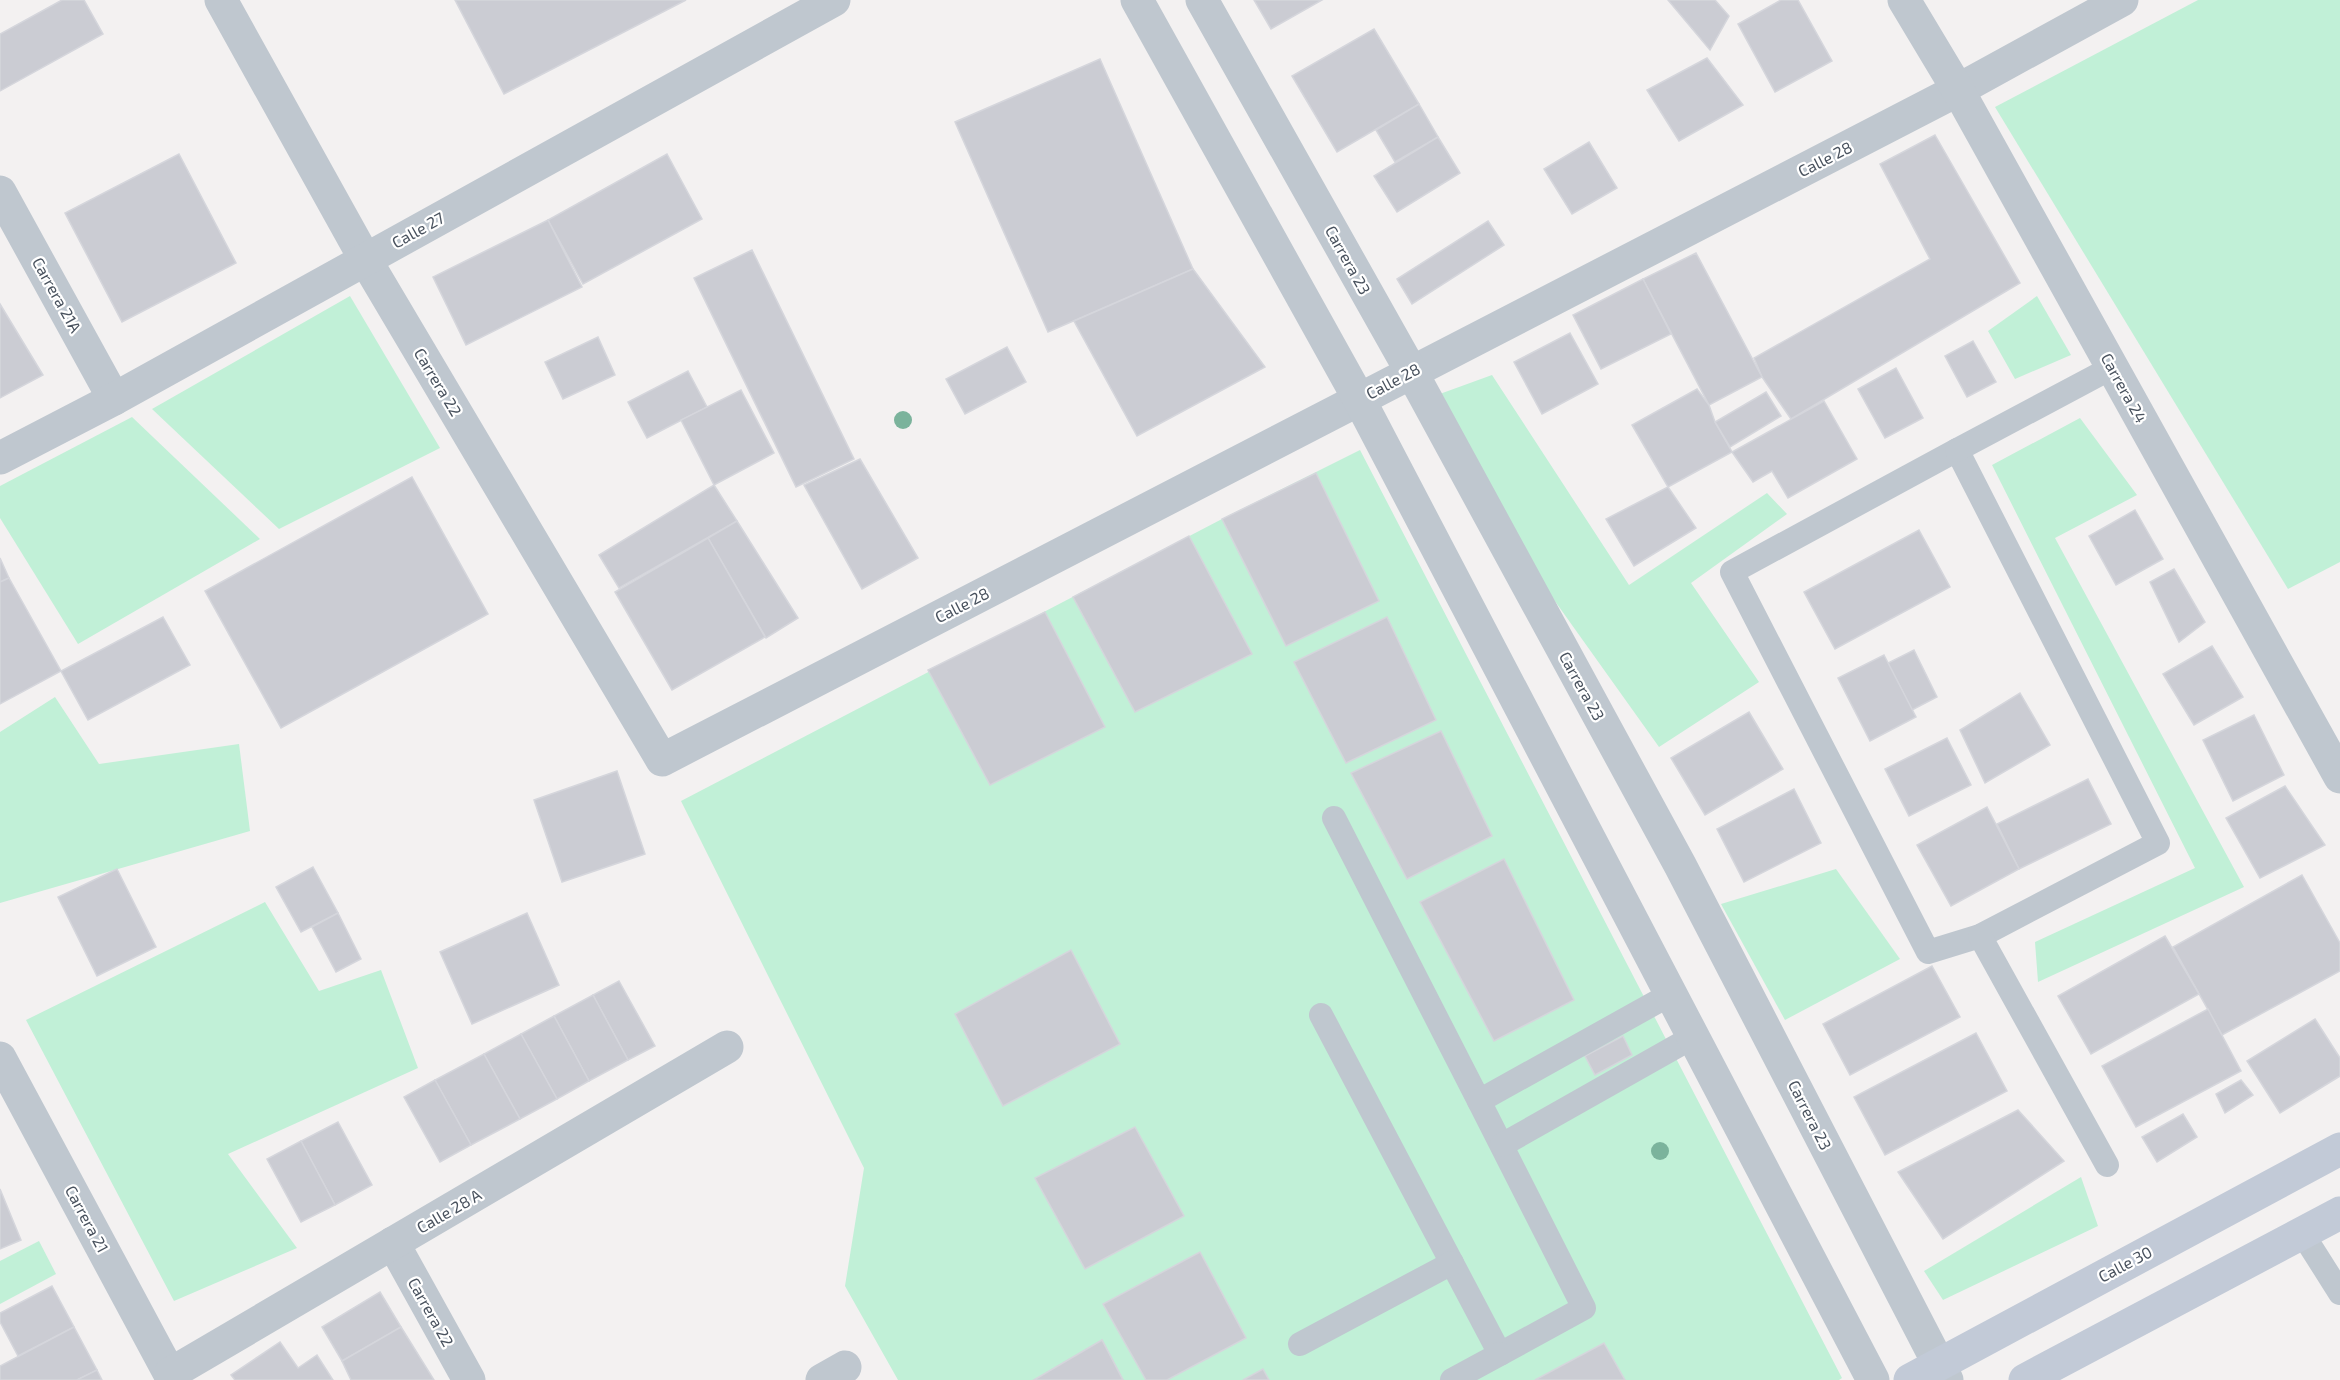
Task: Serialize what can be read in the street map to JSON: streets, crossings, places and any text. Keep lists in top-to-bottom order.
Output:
{
  "streets": {
    "main road": ["Calle 30"],
    "street": [
      "Calle 28",
      "Calle 27",
      "Carrera 23",
      "Carrera 21A",
      "Carrera 22",
      "Carrera 24",
      "Calle 28 A",
      "Carrera 21"
    ]
  },
  "crossings": [
    ["Calle 28", "Carrera 23"],
    ["Calle 28", "Carrera 22"],
    ["Calle 28", "Carrera 24"],
    ["Calle 27", "Carrera 21A"],
    ["Calle 27", "Carrera 22"],
    ["Carrera 23", "Calle 30"],
    ["Carrera 22", "Calle 28 A"],
    ["Calle 28 A", "Carrera 21"]
  ]
}
